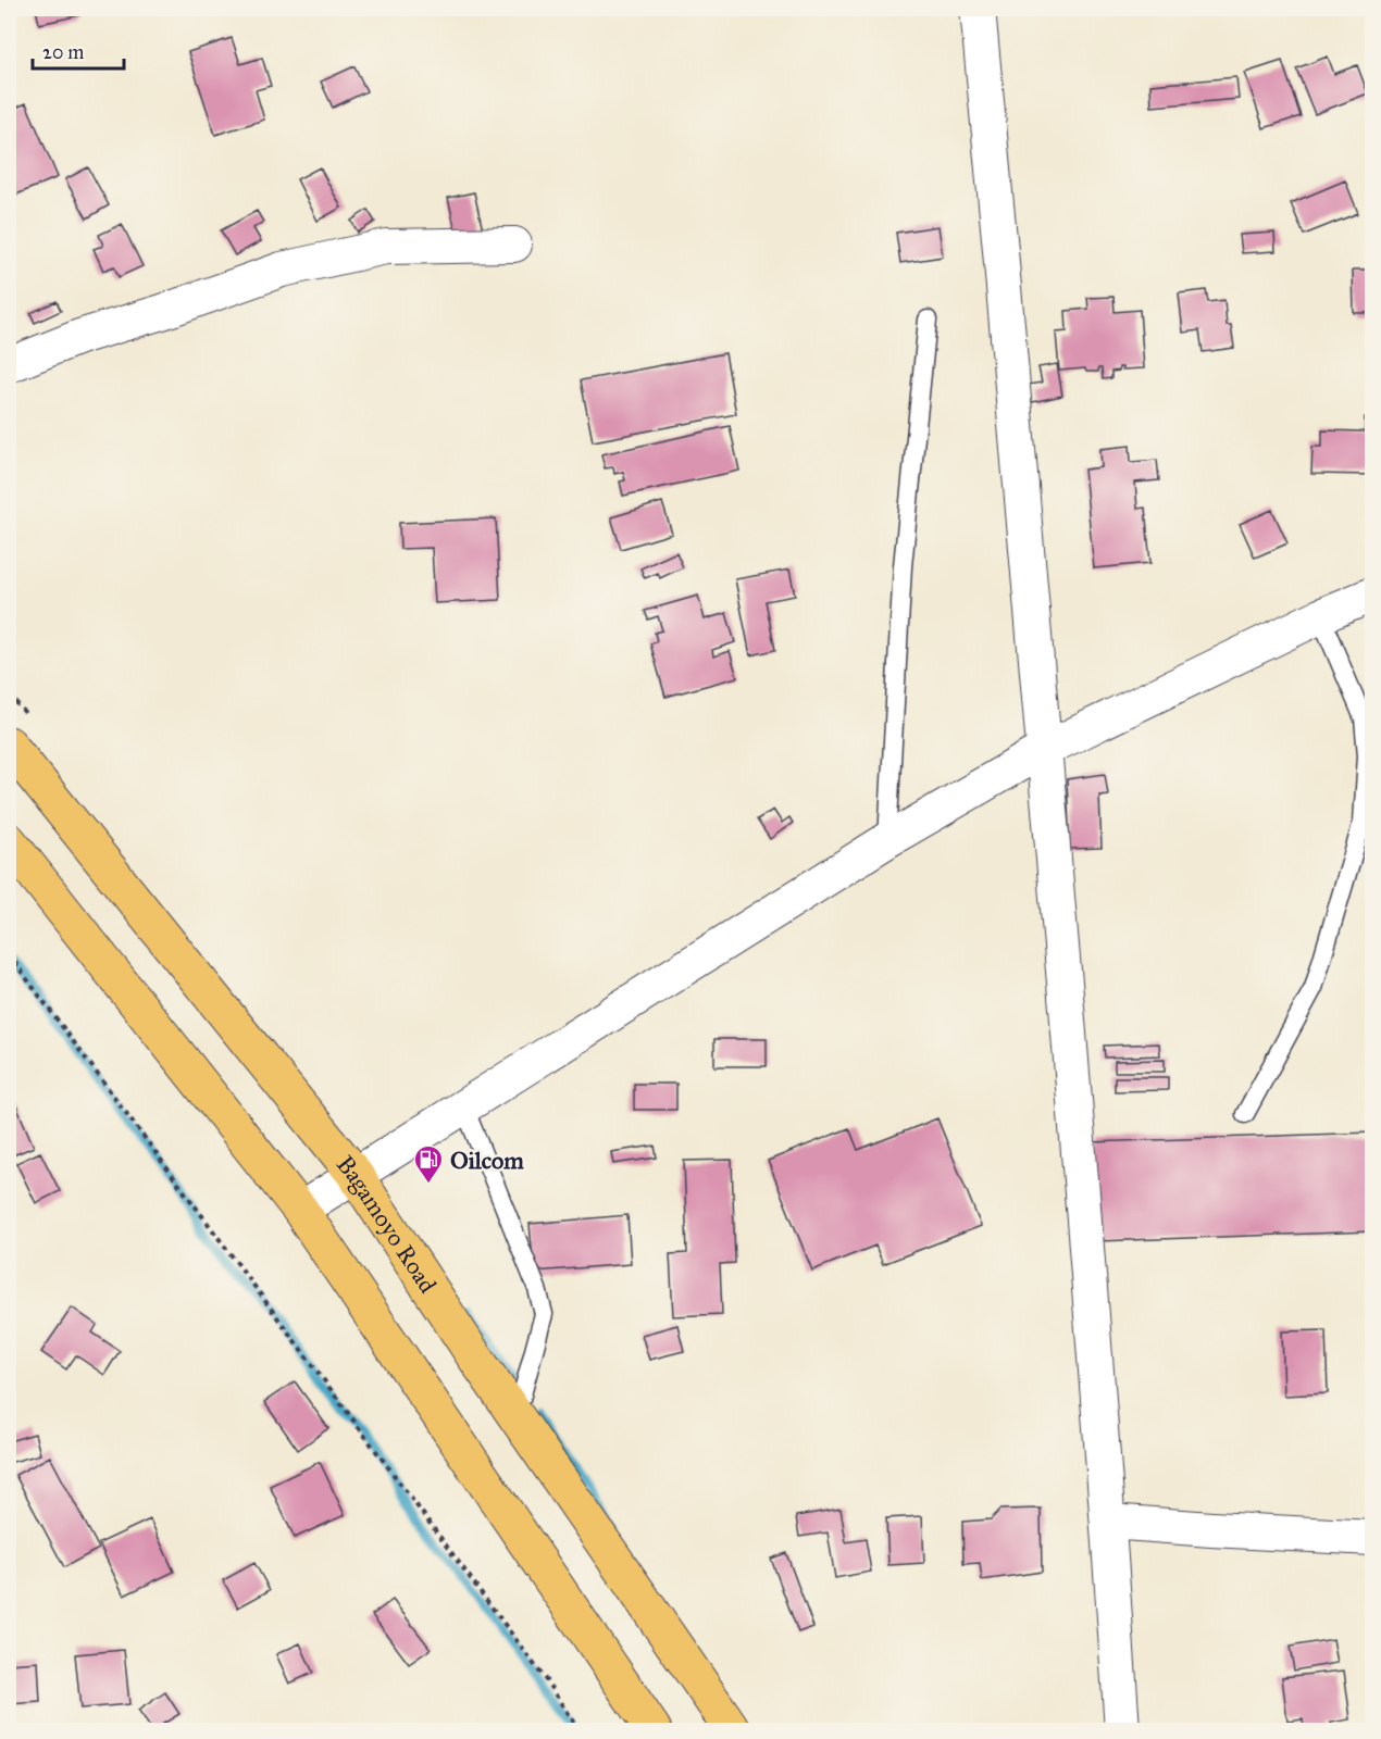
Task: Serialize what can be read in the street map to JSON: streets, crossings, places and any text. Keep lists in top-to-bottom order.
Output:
{
  "streets": {
    "highway": ["Bagamoyo Road"]
  },
  "places": {
    "fuel station": ["Oilcom"]
  },
  "scale_bar": "20 m"
}
